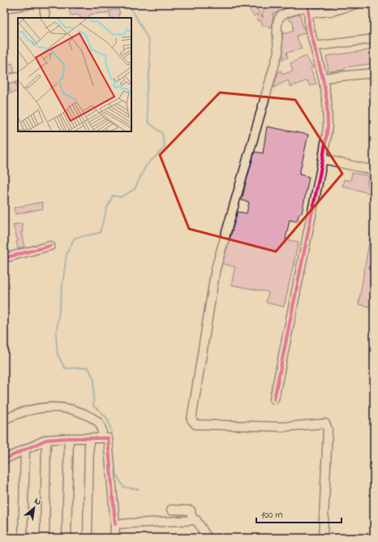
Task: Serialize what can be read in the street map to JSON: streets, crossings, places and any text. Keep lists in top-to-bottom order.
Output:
{
  "scale_bar": "100 m",
  "north": "top right"
}
